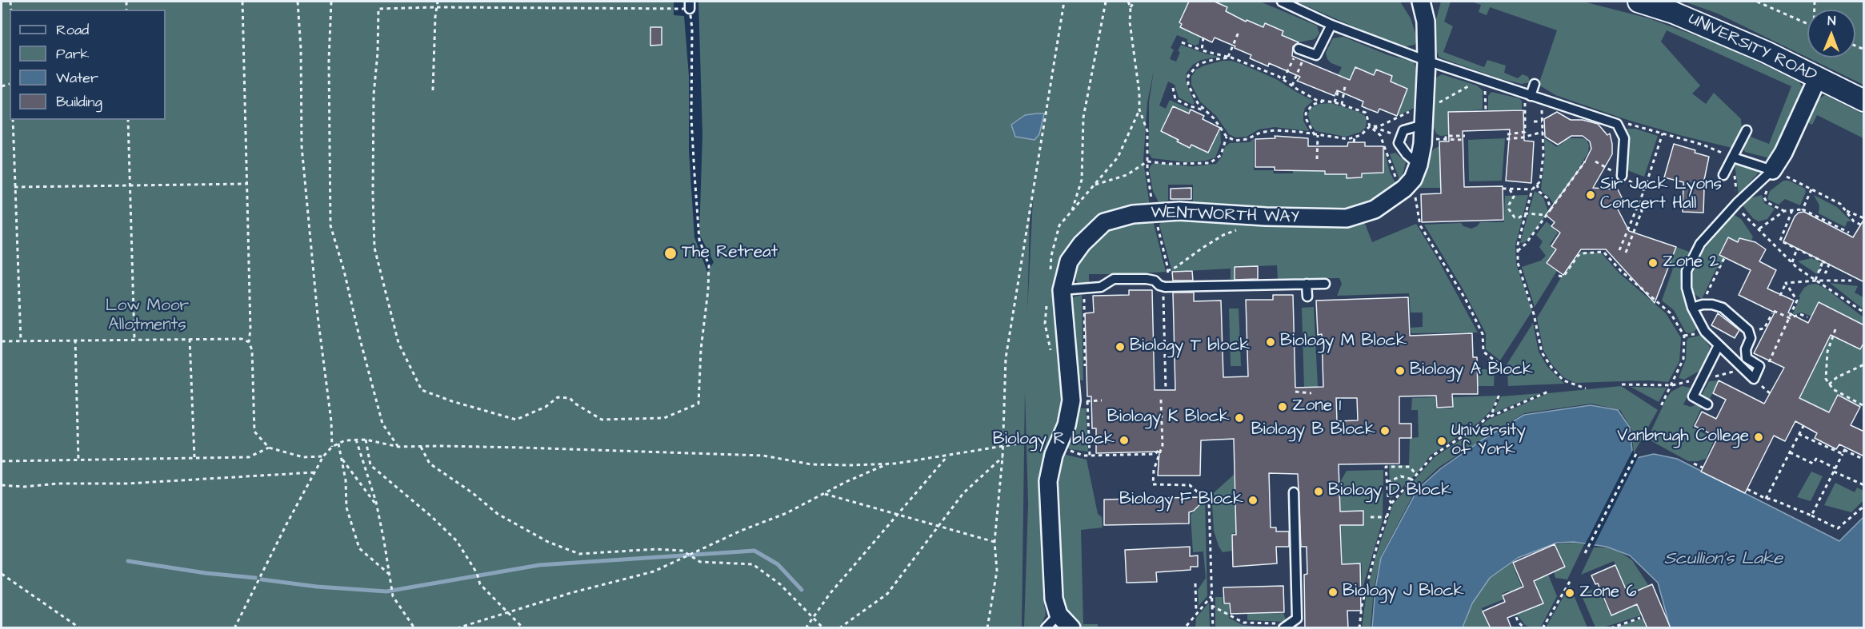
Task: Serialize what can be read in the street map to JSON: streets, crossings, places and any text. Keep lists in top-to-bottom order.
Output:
{
  "streets": {
    "street": ["UNIVERSITY ROAD", "WENTWORTH WAY"]
  },
  "water": ["Scullion's Lake"],
  "parks": ["Low Moor Allotments"],
  "places": [
    "Sir Jack Lyons Concert Hall",
    "The Retreat",
    "Zone 2",
    "Biology M Block",
    "Biology T block",
    "Biology A Block",
    "Zone 1",
    "Biology K Block",
    "Biology B Block",
    "Vanbrugh College",
    "Biology R block",
    "University of York",
    "Biology D Block",
    "Biology F Block",
    "Biology J Block",
    "Zone 6"
  ],
  "legend": [
    "Road",
    "Park",
    "Water",
    "Building"
  ],
  "north": "top"
}
